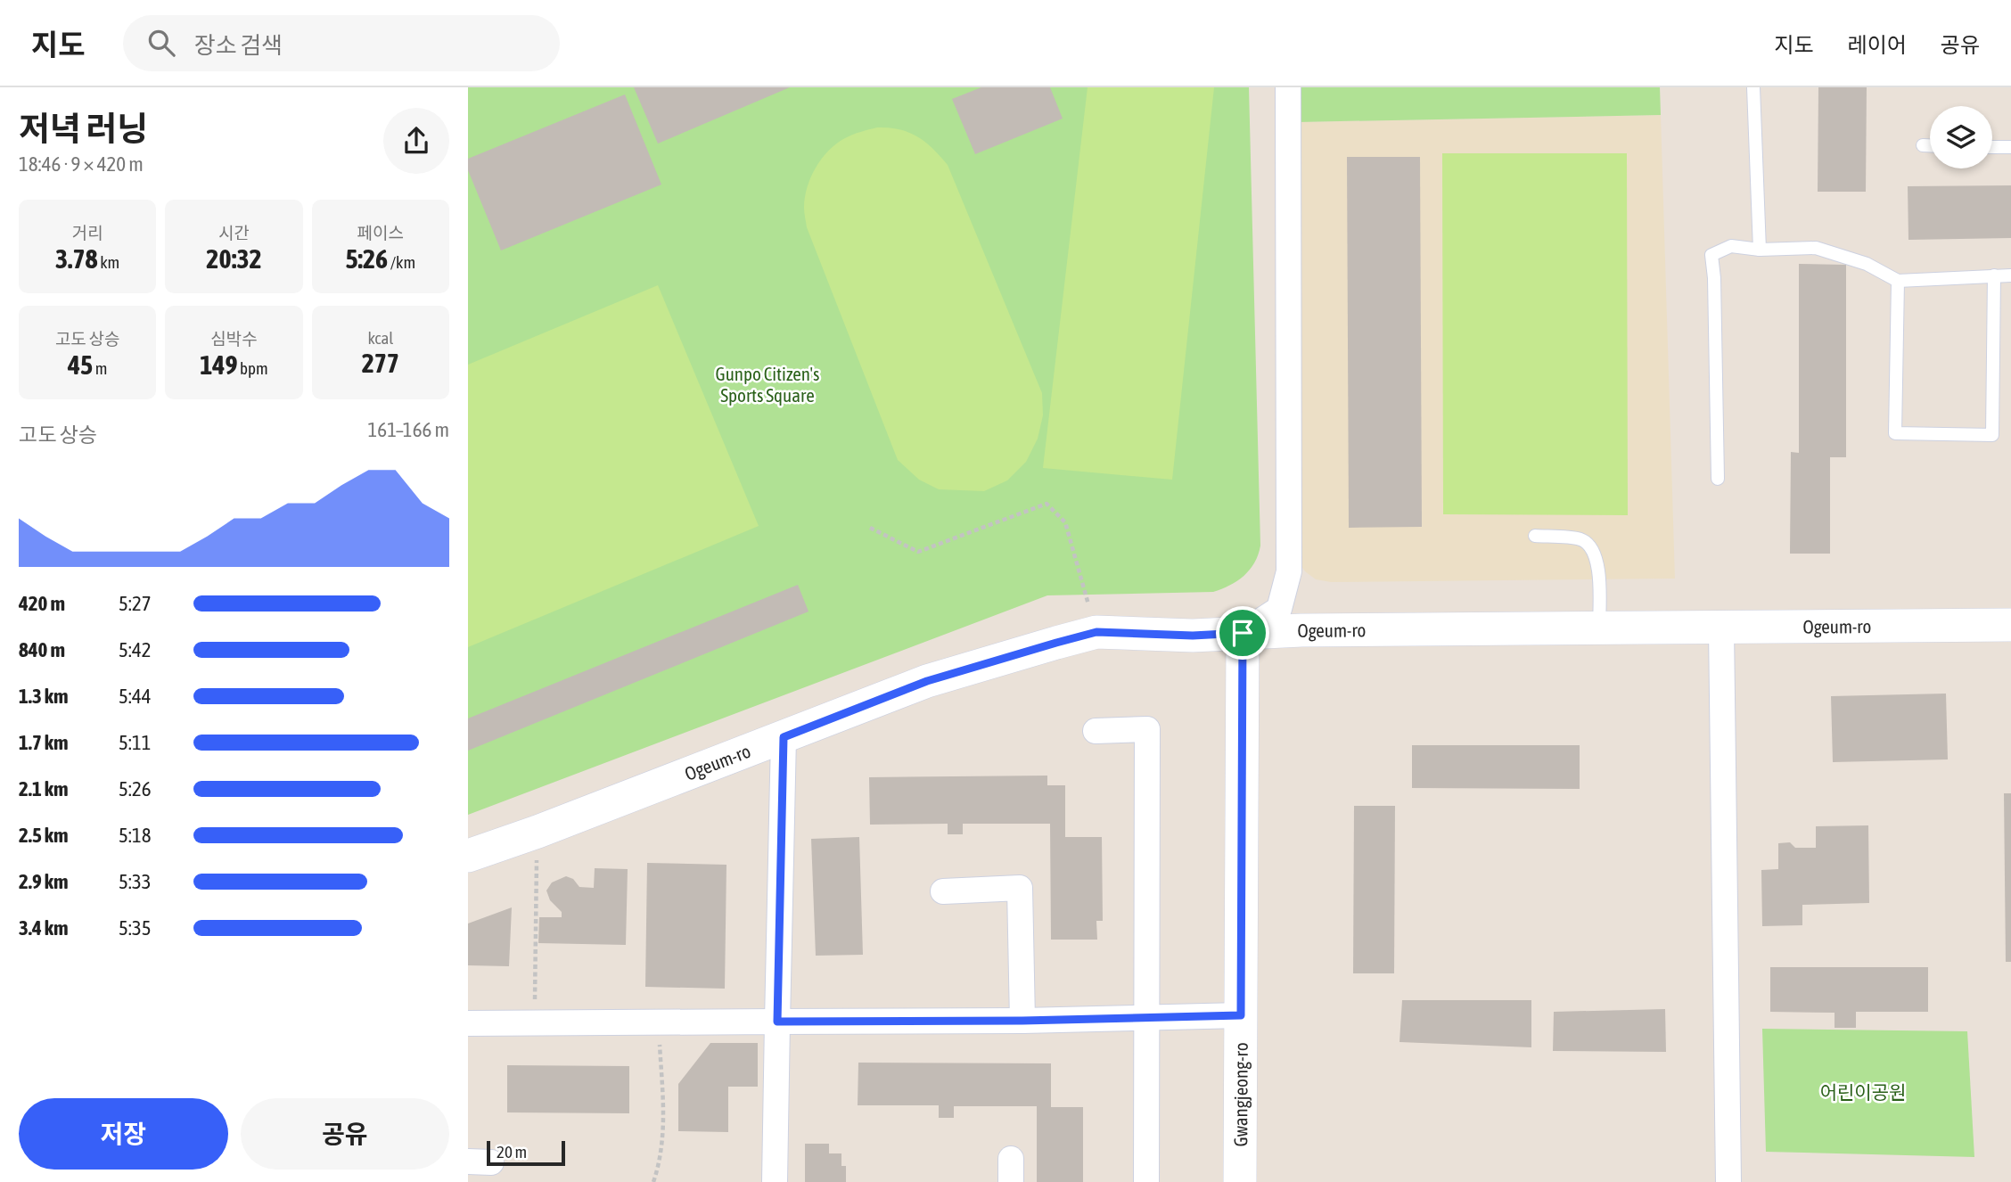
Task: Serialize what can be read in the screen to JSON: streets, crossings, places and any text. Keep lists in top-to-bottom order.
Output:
{
  "streets": {
    "street": ["Ogeum-ro", "Gwangjeong-ro"]
  },
  "crossings": [
    ["Ogeum-ro", "Gwangjeong-ro"]
  ],
  "parks": ["Gunpo Citizen's Sports Square", "어린이공원"],
  "scale_bar": "20 m",
  "page": {
    "header": "지도",
    "search": "장소 검색",
    "nav": ["지도", "레이어", "공유"],
    "heading": ["저녁 러닝", "18:46 · 9 × 420 m"],
    "stats": [
      ["거리", "3.78 km"],
      ["시간", "20:32"],
      ["페이스", "5:26 /km"],
      ["고도 상승", "45 m"],
      ["심박수", "149 bpm"],
      ["kcal", "277"]
    ],
    "chart": ["고도 상승", "161–166 m"],
    "list": [
      {
        "name": "420 m",
        "note": "5:27"
      },
      {
        "name": "840 m",
        "note": "5:42"
      },
      {
        "name": "1.3 km",
        "note": "5:44"
      },
      {
        "name": "1.7 km",
        "note": "5:11"
      },
      {
        "name": "2.1 km",
        "note": "5:26"
      },
      {
        "name": "2.5 km",
        "note": "5:18"
      },
      {
        "name": "2.9 km",
        "note": "5:33"
      },
      {
        "name": "3.4 km",
        "note": "5:35"
      }
    ],
    "buttons": ["저장", "공유"],
    "scale": "20 m"
  }
}
